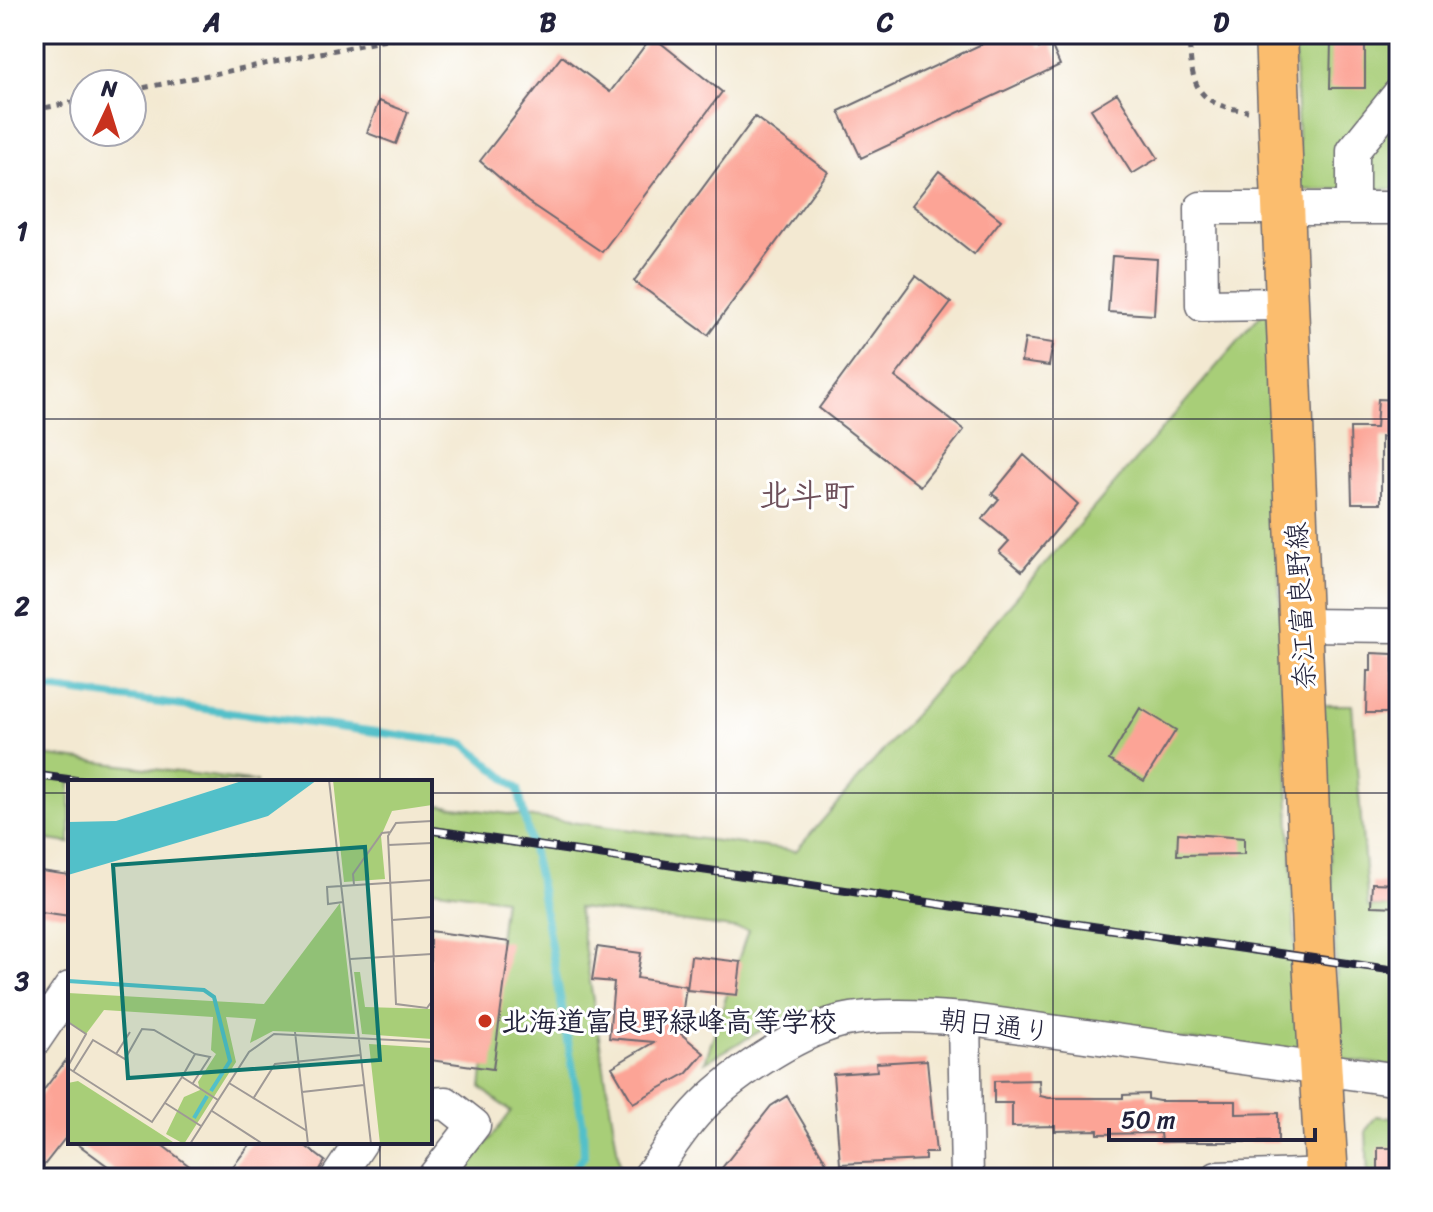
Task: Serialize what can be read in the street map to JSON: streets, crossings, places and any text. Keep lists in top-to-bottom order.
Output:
{
  "streets": {
    "main road": ["奈江富良野線"],
    "street": ["朝日通り"]
  },
  "crossings": [
    ["奈江富良野線", "朝日通り"]
  ],
  "districts": ["北斗町"],
  "places": ["北海道富良野緑峰高等学校"],
  "scale_bar": "50 m",
  "north": "top",
  "grid": {
    "columns": [
      "A",
      "B",
      "C",
      "D"
    ],
    "rows": ["1", "2", "3"]
  }
}
